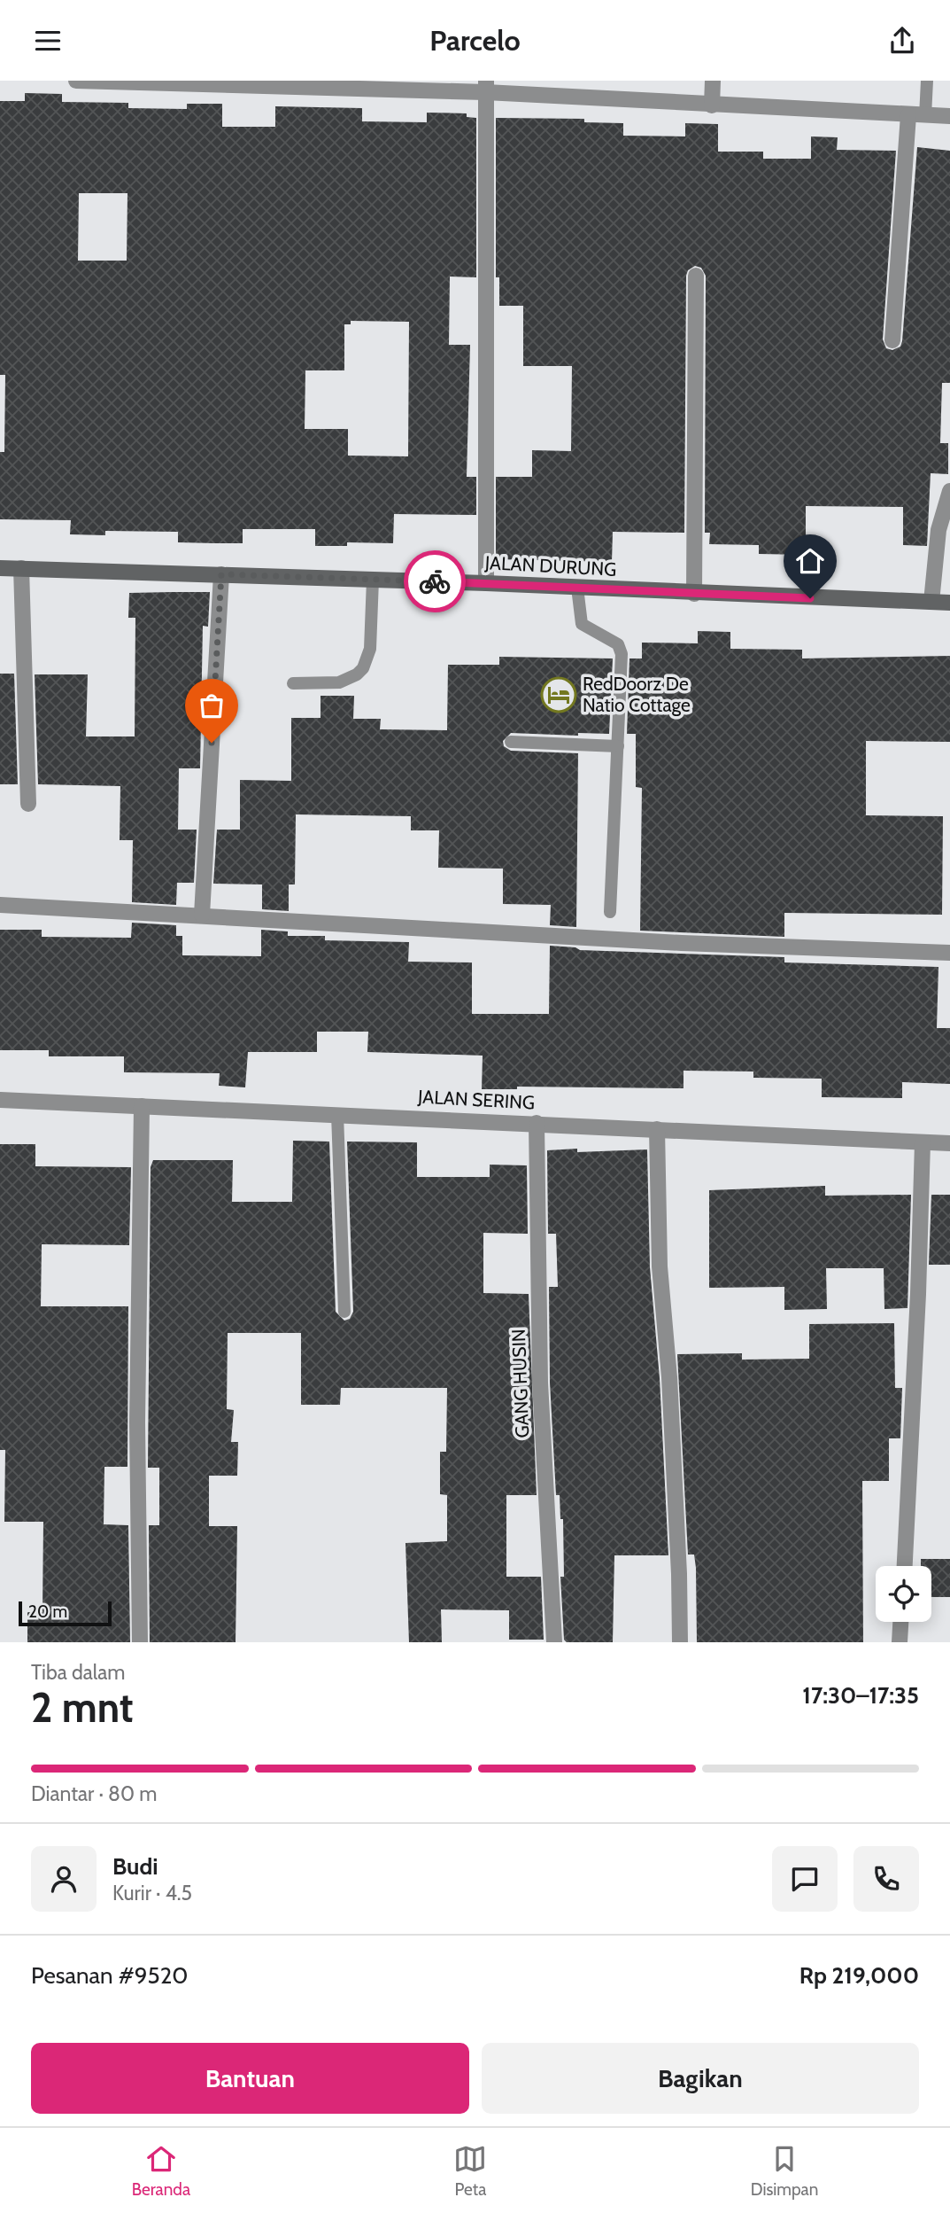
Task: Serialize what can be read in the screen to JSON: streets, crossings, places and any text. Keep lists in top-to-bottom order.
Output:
{
  "streets": {
    "street": ["JALAN DURUNG", "JALAN SERING", "GANG HUSIN"]
  },
  "crossings": [
    ["JALAN SERING", "GANG HUSIN"]
  ],
  "places": {
    "hotel": ["RedDoorz De Natio Cottage"]
  },
  "scale_bar": "20 m",
  "page": {
    "header": "Parcelo",
    "scale": "20 m",
    "heading": ["2 mnt", "Tiba dalam", "17:30–17:35"],
    "panel": [
      "Budi",
      "Kurir · 4.5",
      "Pesanan #9520",
      "Rp 219,000"
    ],
    "bar": "Diantar · 80 m",
    "buttons": ["Bantuan", "Bagikan"],
    "tabs": ["Beranda", "Peta", "Disimpan"]
  }
}
